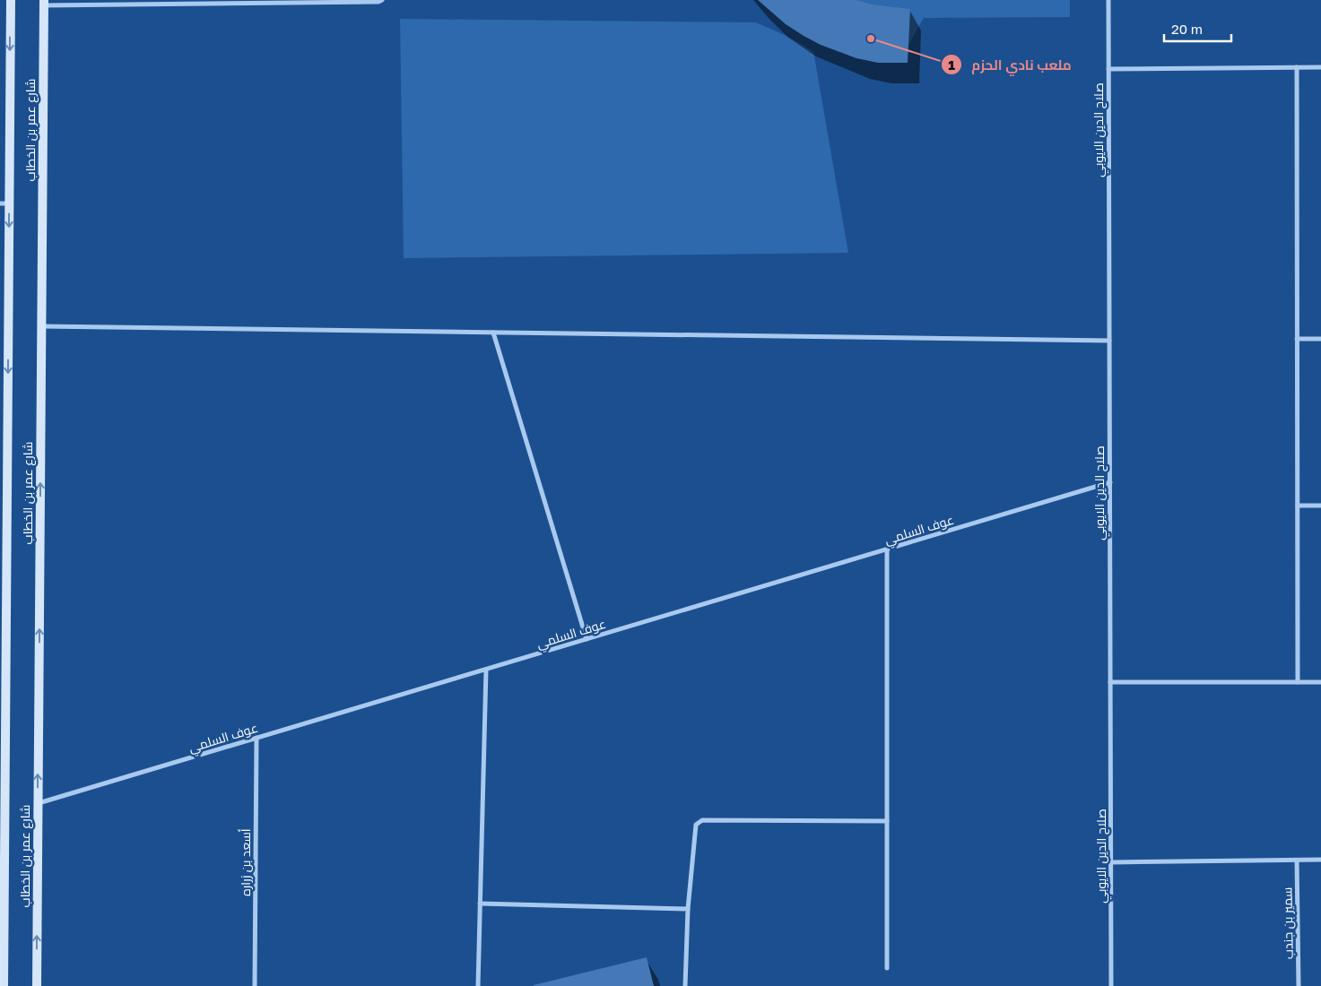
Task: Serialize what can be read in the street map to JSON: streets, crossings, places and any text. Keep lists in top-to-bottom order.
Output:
{
  "streets": {
    "street": [
      "شارع عمر بن الخطاب",
      "صلاح الدين الايوبي",
      "عوف السلمي",
      "أسعد بن زراره",
      "سمير بن جندب"
    ]
  },
  "crossings": [
    ["شارع عمر بن الخطاب", "عوف السلمي"],
    ["صلاح الدين الايوبي", "عوف السلمي"],
    ["عوف السلمي", "أسعد بن زراره"]
  ],
  "places": ["ملعب نادي الحزم"],
  "scale_bar": "20 m"
}
